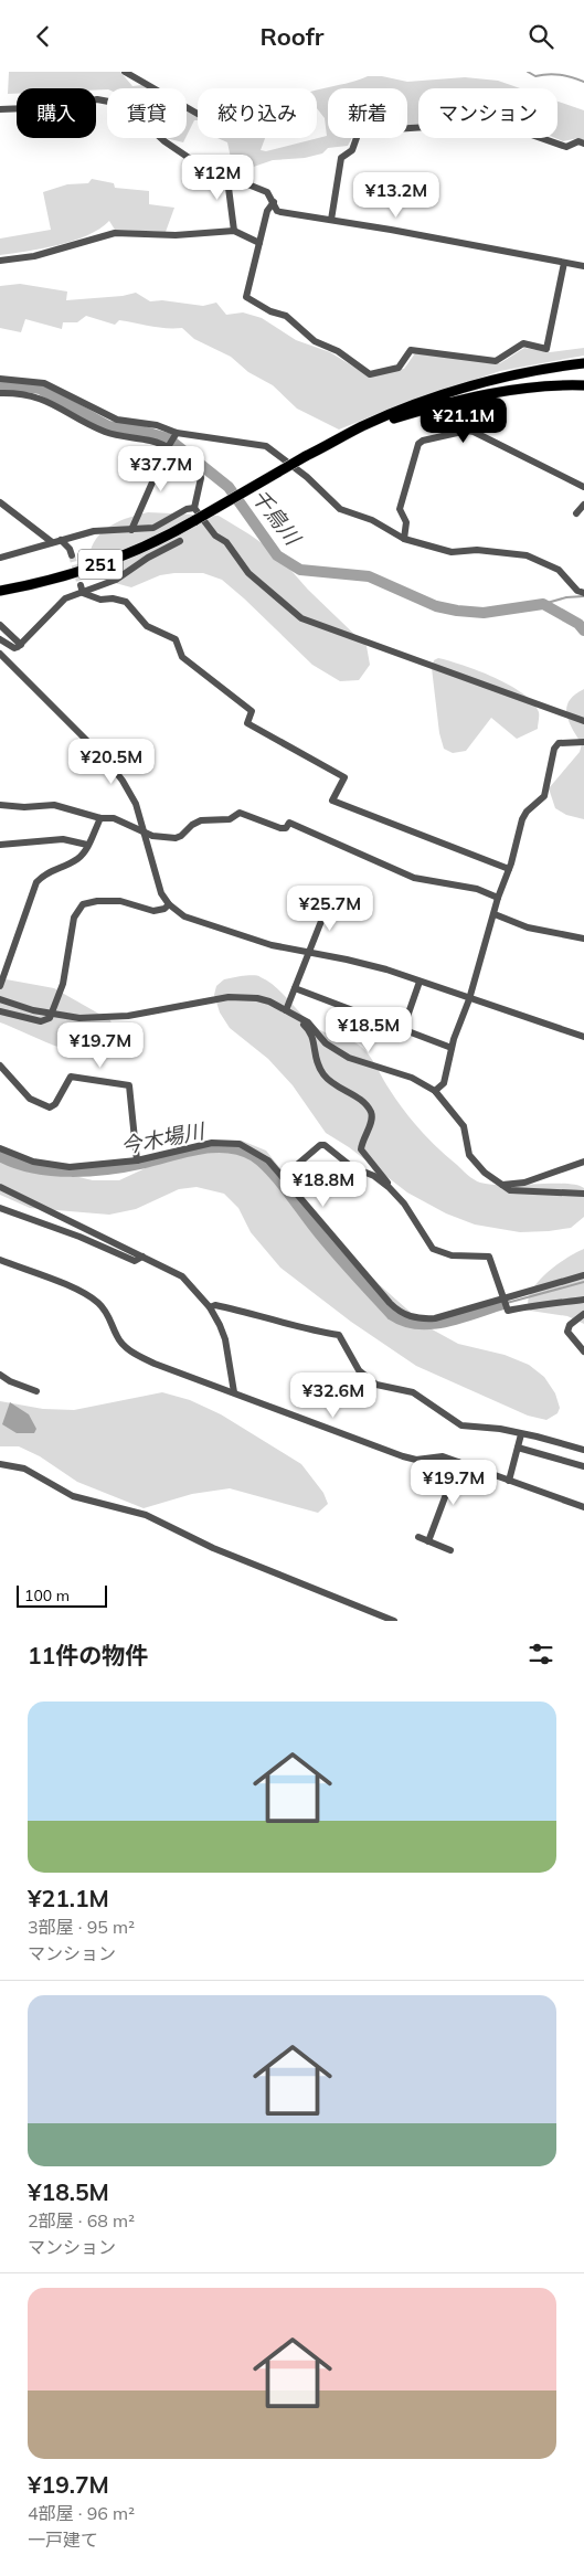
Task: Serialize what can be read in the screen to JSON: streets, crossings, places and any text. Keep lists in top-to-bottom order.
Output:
{
  "streets": {
    "highway": ["251"]
  },
  "water": ["千鳥川", "今木場川"],
  "scale_bar": "100 m",
  "page": {
    "header": "Roofr",
    "chip": [
      "購入",
      "賃貸",
      "絞り込み",
      "新着",
      "マンション"
    ],
    "price": [
      "¥12M",
      "¥13.2M",
      "¥21.1M",
      "¥37.7M",
      "¥20.5M",
      "¥25.7M",
      "¥18.5M",
      "¥19.7M",
      "¥18.8M",
      "¥32.6M",
      "¥19.7M"
    ],
    "scale": "100 m",
    "heading": "11件の物件",
    "list": [
      {
        "name": "¥21.1M",
        "note": "3部屋 · 95 m² · マンション"
      },
      {
        "name": "¥18.5M",
        "note": "2部屋 · 68 m² · マンション"
      },
      {
        "name": "¥19.7M",
        "note": "4部屋 · 96 m² · 一戸建て"
      }
    ]
  }
}
